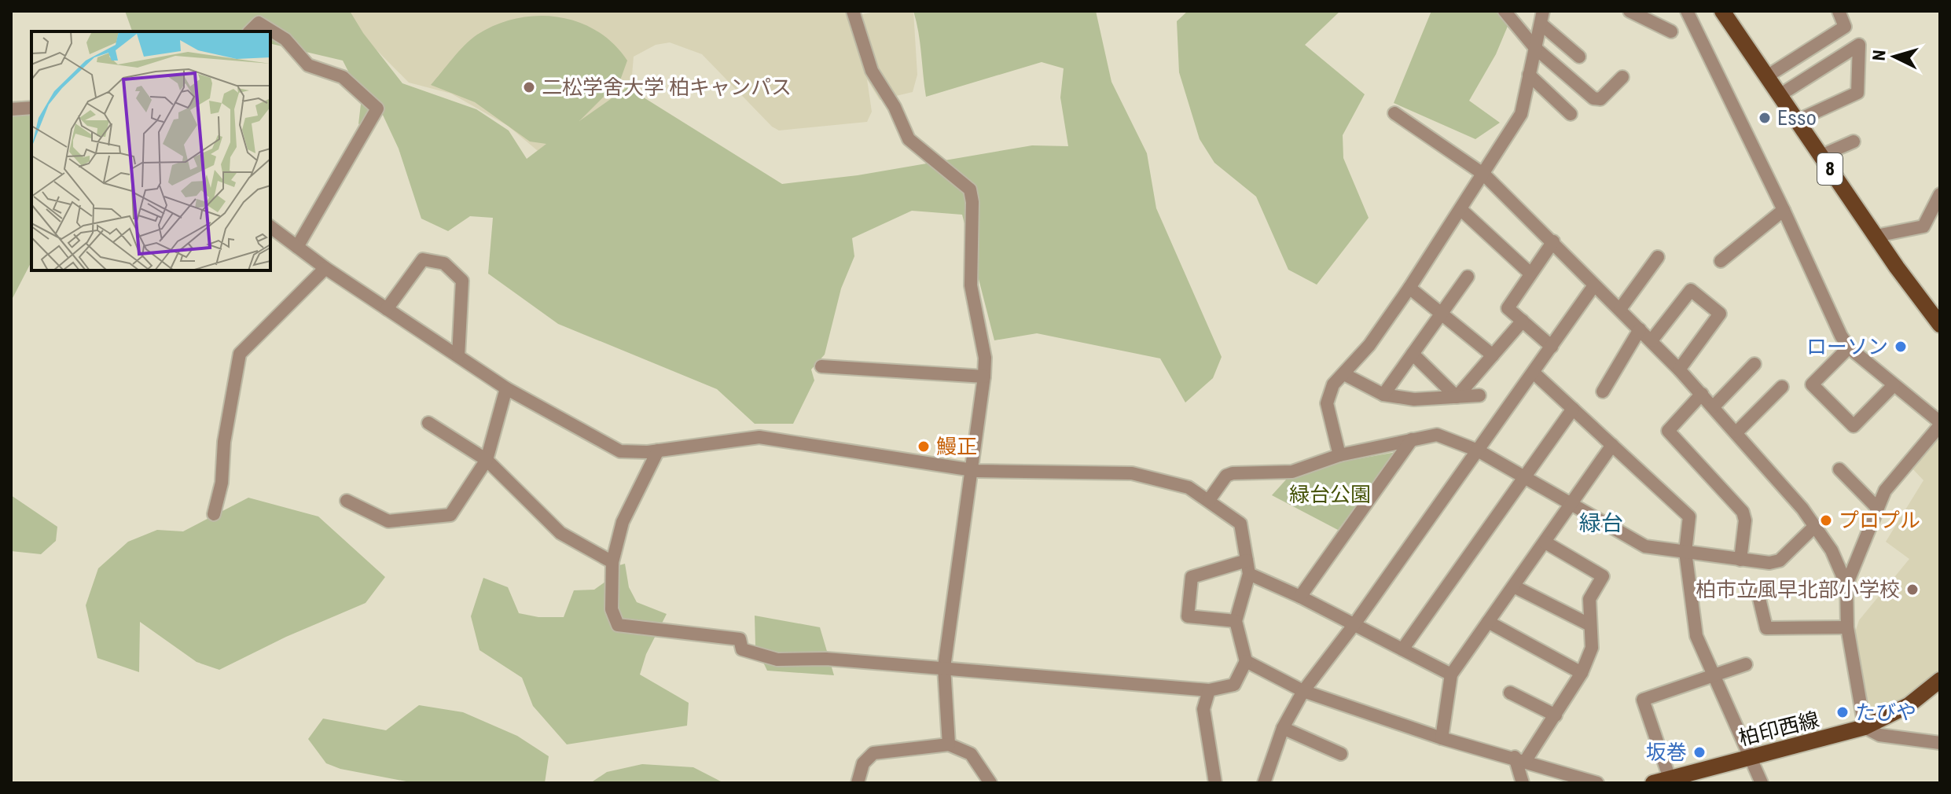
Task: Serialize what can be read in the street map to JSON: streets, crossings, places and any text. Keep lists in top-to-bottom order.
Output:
{
  "streets": {
    "main road": ["8", "柏印西線"]
  },
  "districts": ["緑台"],
  "parks": ["緑台公園"],
  "places": [
    "二松学舍大学 柏キャンパス",
    "Esso",
    "ローソン",
    "鰻正",
    "プロプル",
    "柏市立風早北部小学校",
    "たびや",
    "坂巻"
  ],
  "north": "left"
}
